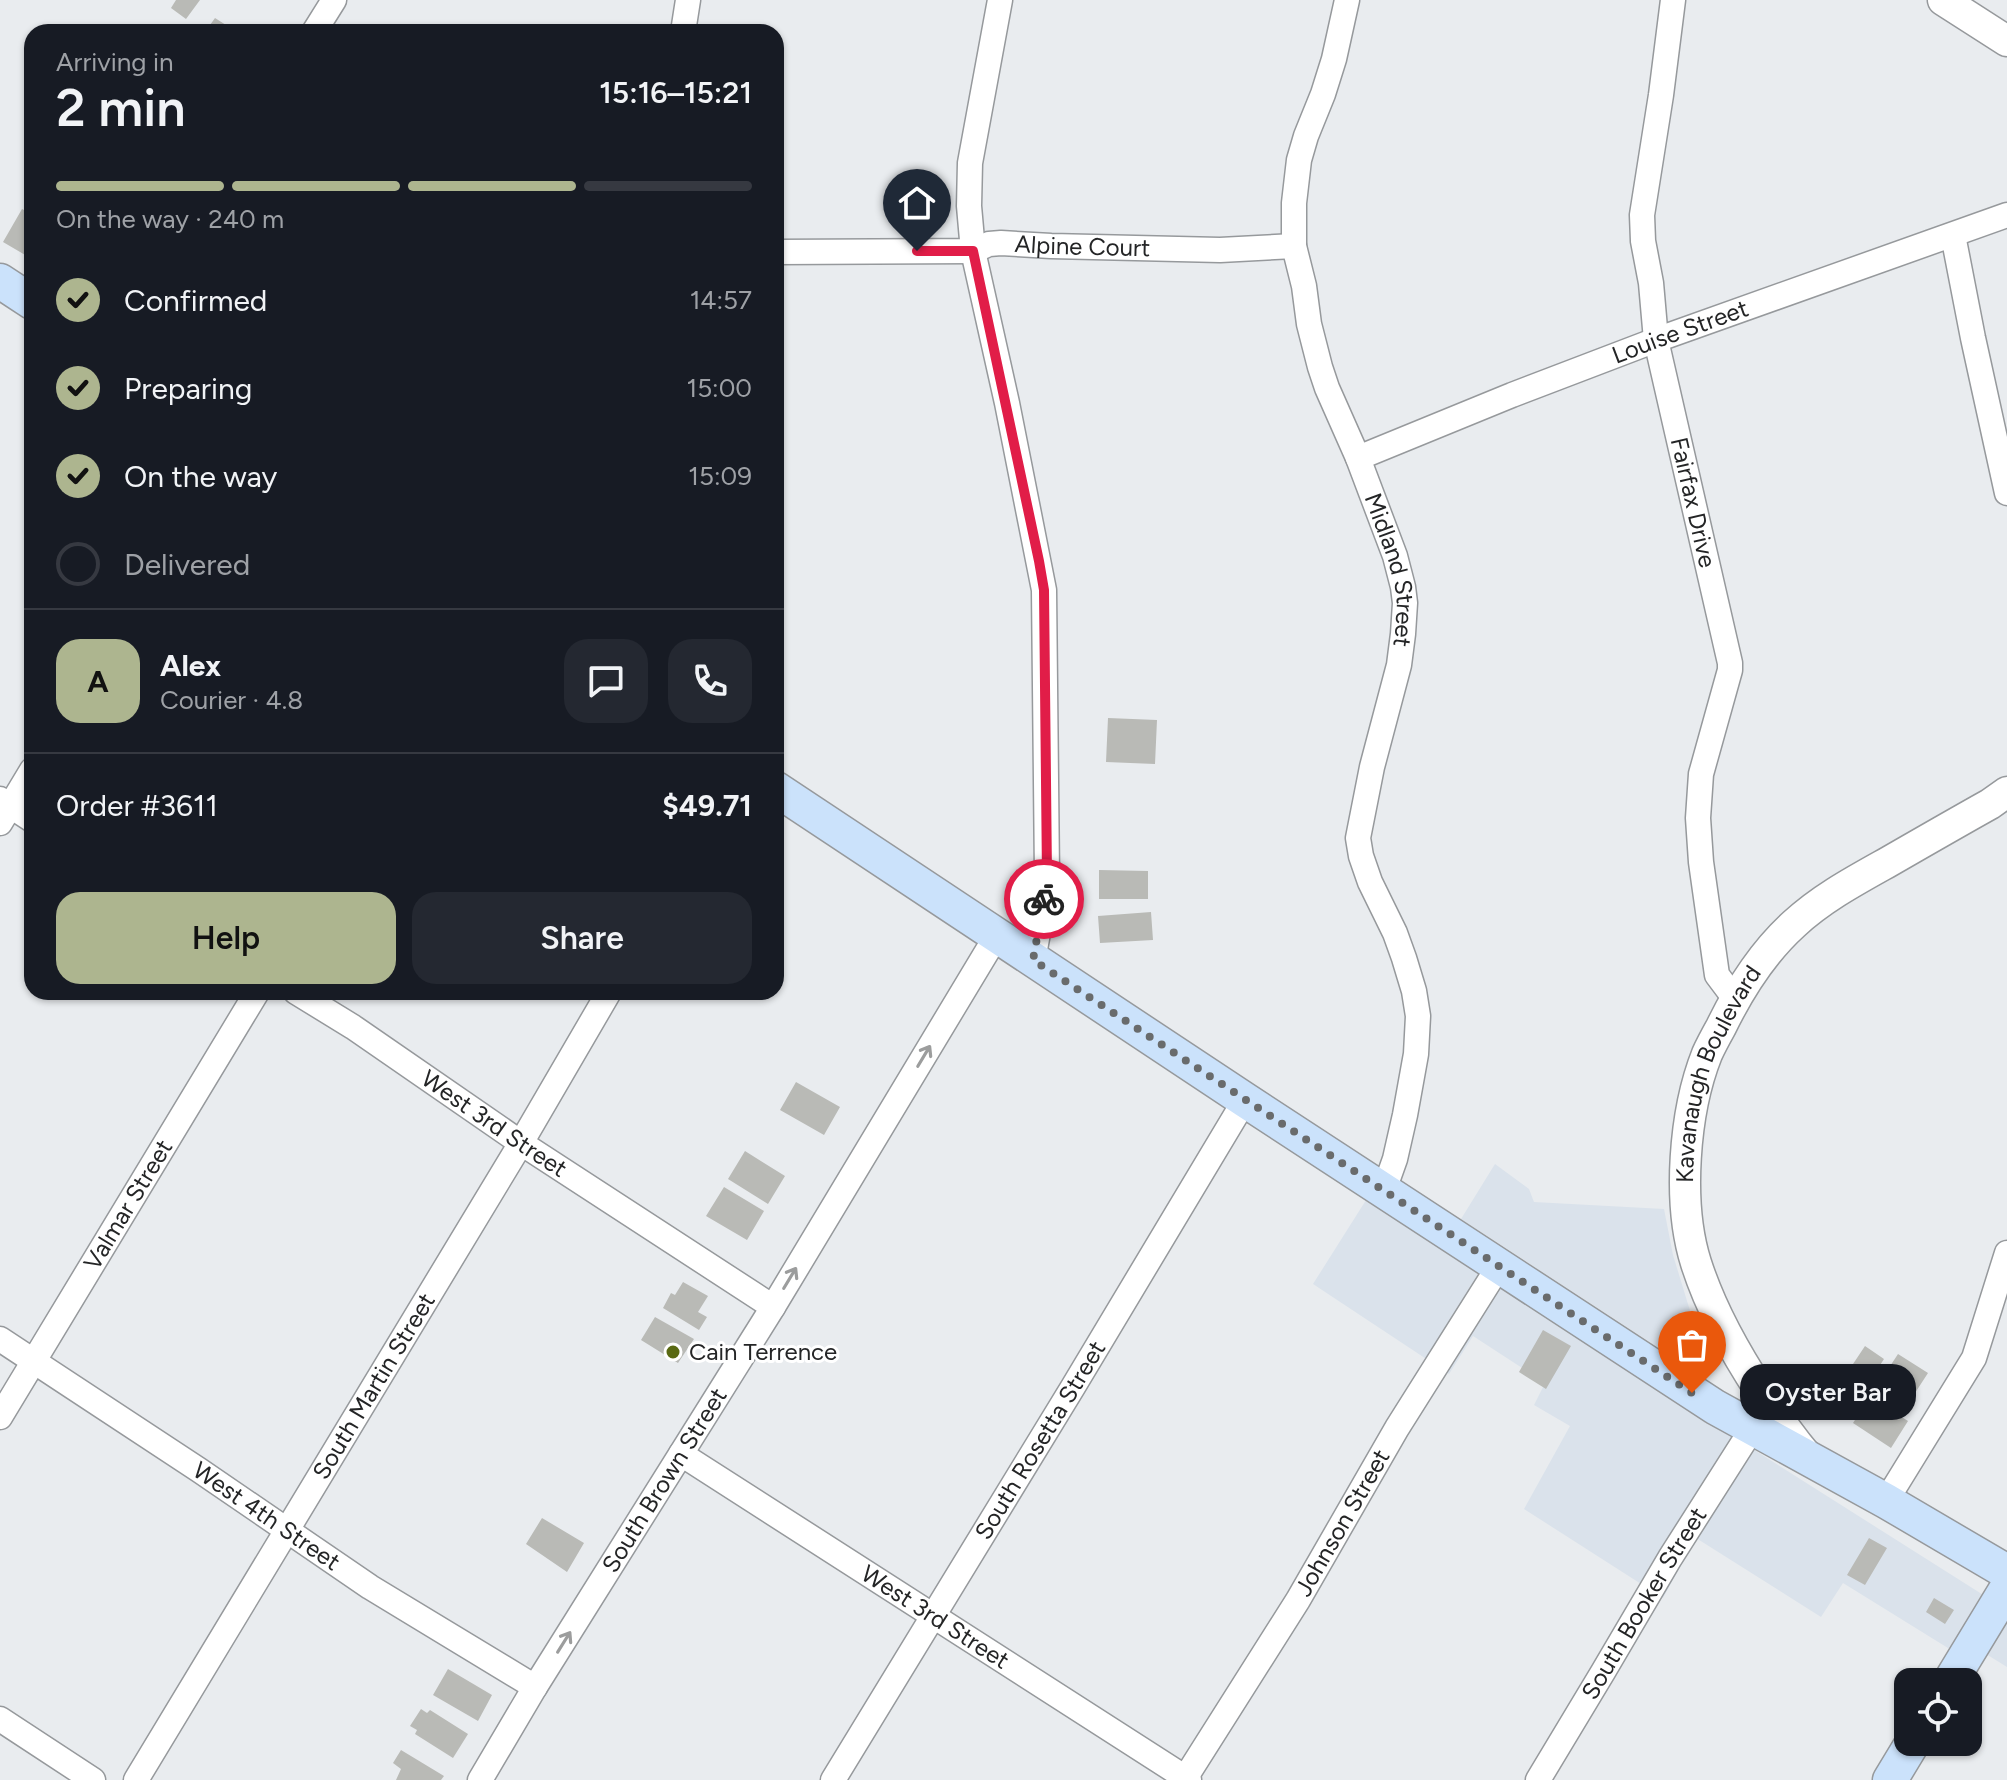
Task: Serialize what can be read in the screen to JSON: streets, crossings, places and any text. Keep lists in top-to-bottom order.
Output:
{
  "streets": {
    "street": [
      "Alpine Court",
      "Louise Street",
      "Fairfax Drive",
      "Midland Street",
      "Kavanaugh Boulevard",
      "West 3rd Street",
      "Valmar Street",
      "South Martin Street",
      "South Rosetta Street",
      "South Brown Street",
      "West 4th Street",
      "Johnson Street",
      "South Booker Street"
    ]
  },
  "crossings": [
    ["Alpine Court", "Midland Street"],
    ["Louise Street", "Fairfax Drive"],
    ["Louise Street", "Midland Street"],
    ["Fairfax Drive", "Kavanaugh Boulevard"],
    ["West 3rd Street", "South Martin Street"],
    ["West 3rd Street", "South Rosetta Street"],
    ["West 3rd Street", "South Brown Street"],
    ["West 3rd Street", "Johnson Street"],
    ["Valmar Street", "West 4th Street"],
    ["South Martin Street", "West 4th Street"],
    ["South Brown Street", "West 4th Street"]
  ],
  "one_way": ["South Brown Street"],
  "places": ["Cain Terrence", "Oyster Bar"],
  "page": {
    "heading": ["2 min", "Arriving in", "15:16–15:21"],
    "panel": [
      "Alex",
      "Courier · 4.8",
      "Order #3611",
      "$49.71"
    ],
    "bar": "On the way · 240 m",
    "list": [
      ["Confirmed", "14:57"],
      ["Preparing", "15:00"],
      ["On the way", "15:09"],
      "Delivered"
    ],
    "round": "A",
    "buttons": ["Help", "Share"],
    "bubble": "Oyster Bar"
  }
}
